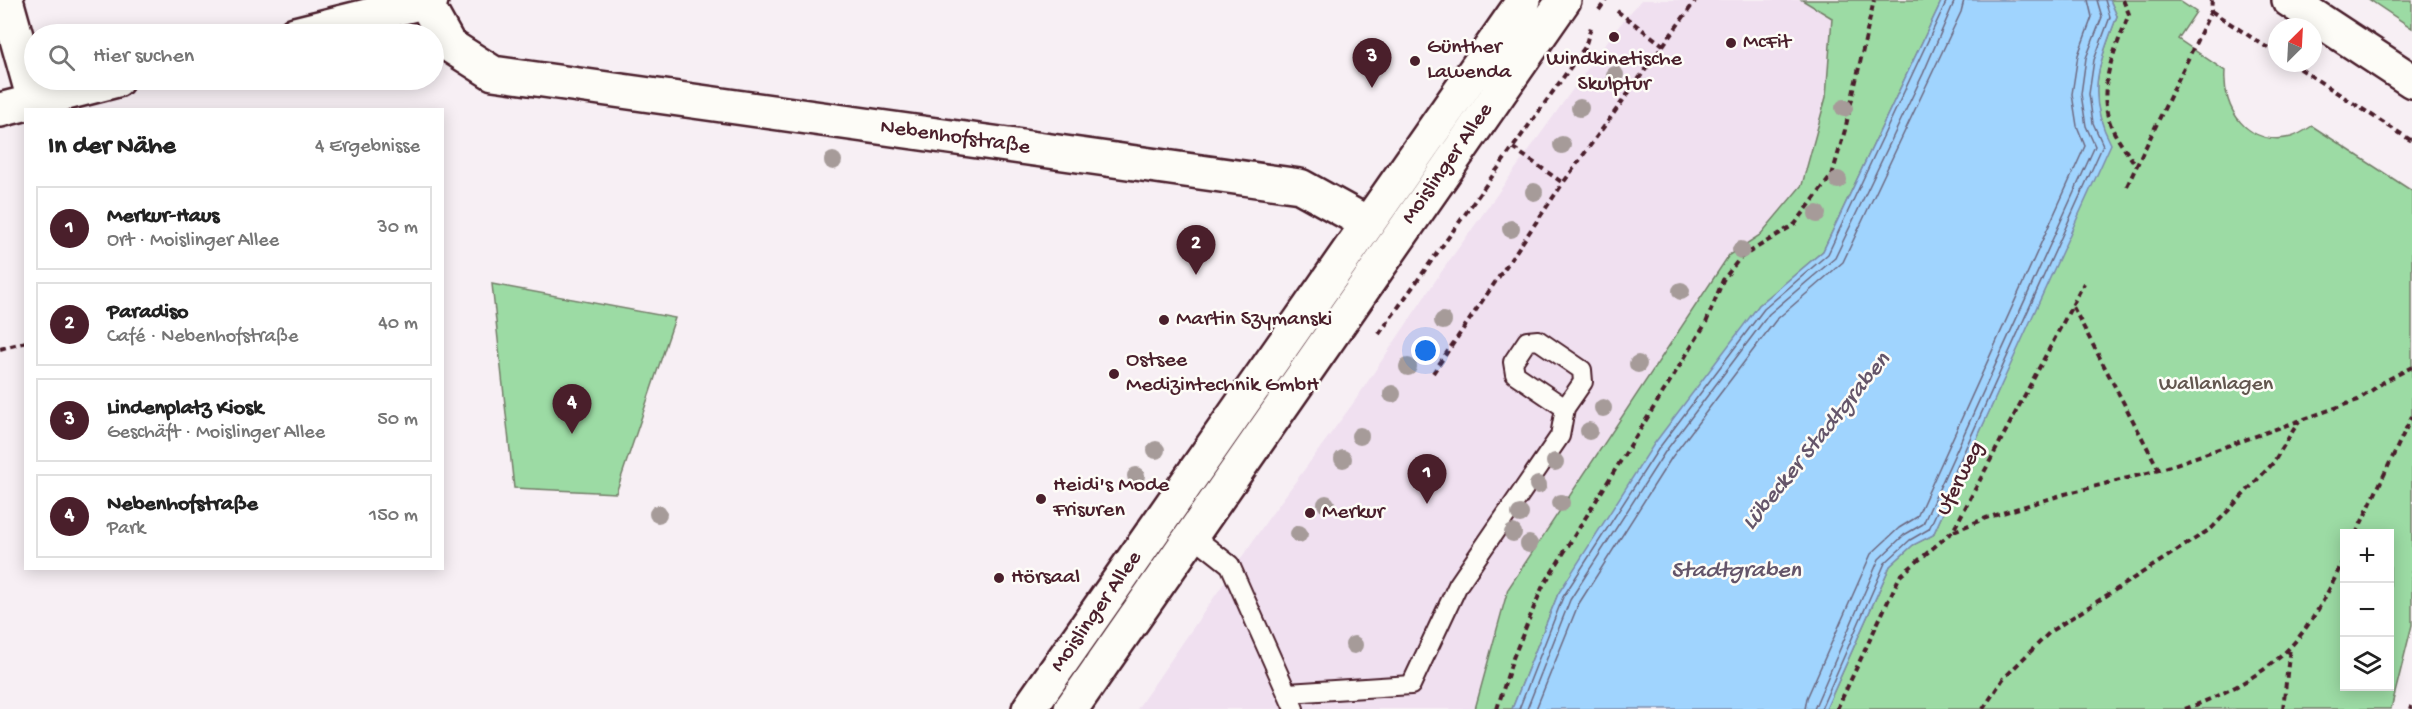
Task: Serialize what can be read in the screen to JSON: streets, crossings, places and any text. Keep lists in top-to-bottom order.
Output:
{
  "streets": {
    "main road": ["Nebenhofstraße", "Moislinger Allee"],
    "path": ["Uferweg"]
  },
  "crossings": [
    ["Nebenhofstraße", "Moislinger Allee"]
  ],
  "water": ["Lübecker Stadtgraben", "Stadtgraben"],
  "parks": ["Wallanlagen"],
  "places": [
    "Windkinetische Skulptur",
    "McFit",
    "Günther Lawenda",
    "Martin Szymanski",
    "Ostsee Medizintechnik GmbH",
    "Heidi's Mode Frisuren",
    "Merkur",
    "Hörsaal"
  ],
  "north": "top right",
  "page": {
    "search": "Hier suchen",
    "pins": [
      "3",
      "2",
      "4",
      "1"
    ],
    "heading": ["In der Nähe", "4 Ergebnisse"],
    "list": [
      {
        "mark": "1",
        "name": "Merkur-Haus",
        "note": "Ort · Moislinger Allee",
        "value": "30 m"
      },
      {
        "mark": "2",
        "name": "Paradiso",
        "note": "Café · Nebenhofstraße",
        "value": "40 m"
      },
      {
        "mark": "3",
        "name": "Lindenplatz Kiosk",
        "note": "Geschäft · Moislinger Allee",
        "value": "50 m"
      },
      {
        "mark": "4",
        "name": "Nebenhofstraße",
        "note": "Park",
        "value": "150 m"
      }
    ],
    "map_buttons": ["+", "−"]
  }
}
